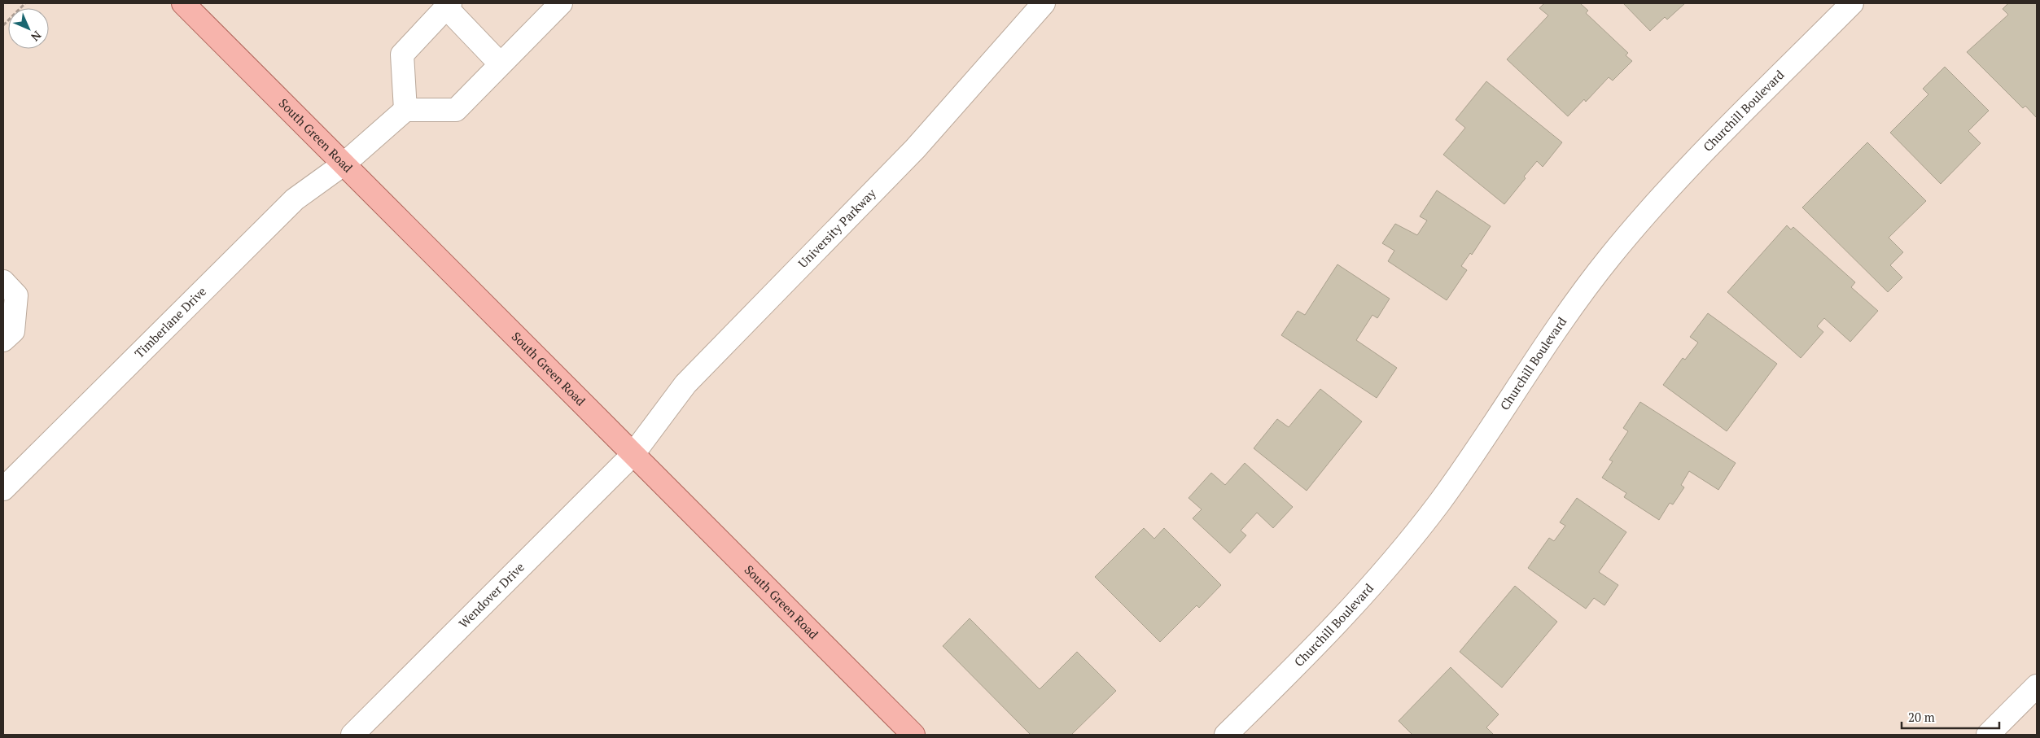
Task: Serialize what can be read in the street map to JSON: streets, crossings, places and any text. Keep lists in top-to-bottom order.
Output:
{
  "streets": {
    "main road": ["South Green Road"],
    "street": [
      "Churchill Boulevard",
      "University Parkway",
      "Timberlane Drive",
      "Wendover Drive"
    ]
  },
  "crossings": [
    ["South Green Road", "University Parkway"],
    ["South Green Road", "Timberlane Drive"],
    ["South Green Road", "Wendover Drive"],
    ["University Parkway", "Wendover Drive"]
  ],
  "scale_bar": "20 m",
  "north": "bottom right"
}
